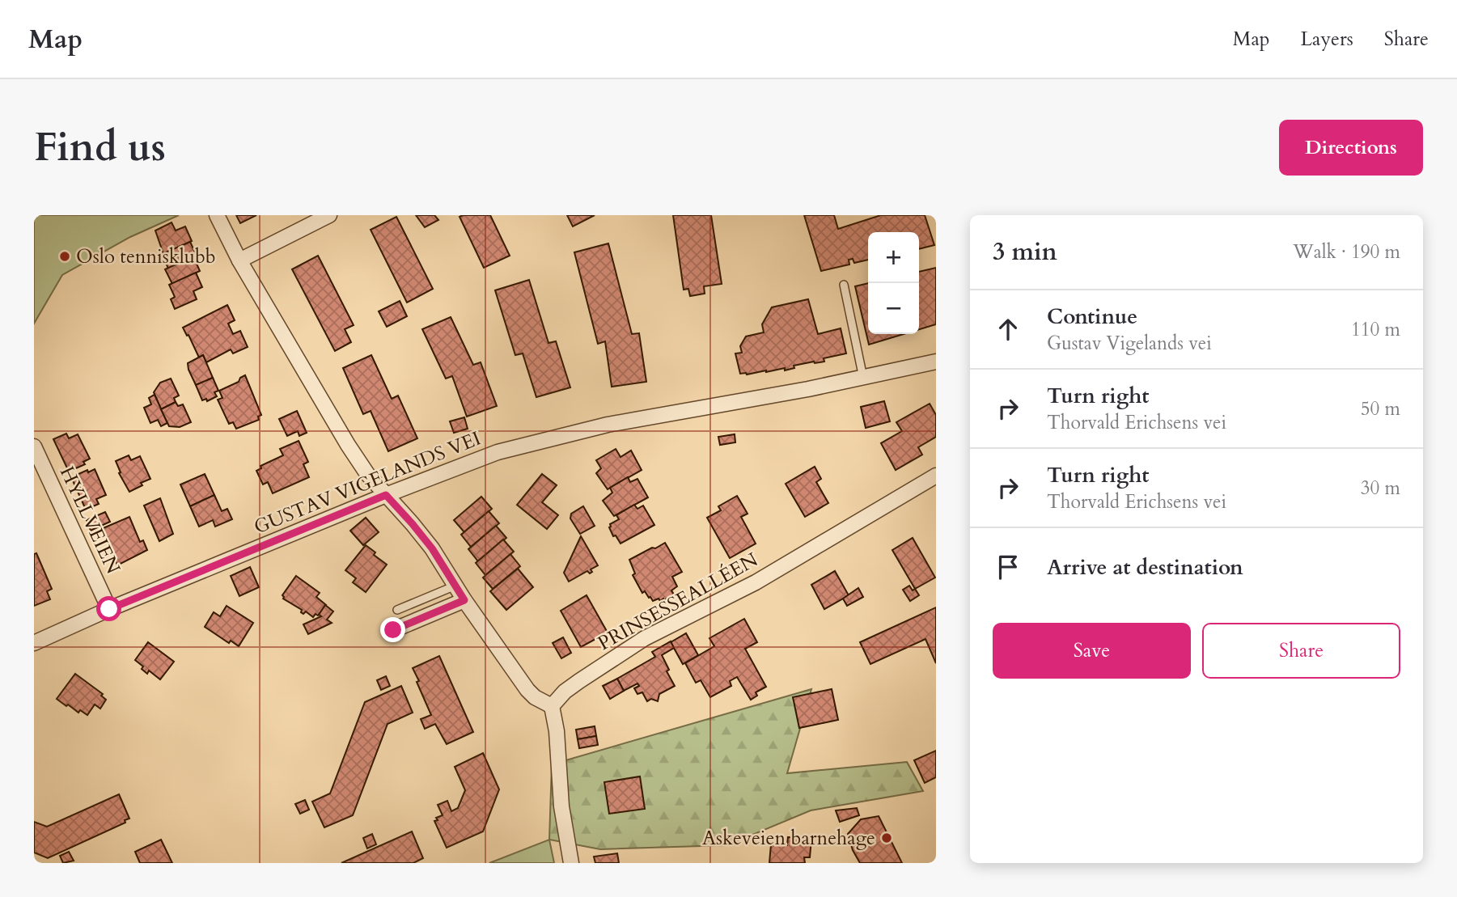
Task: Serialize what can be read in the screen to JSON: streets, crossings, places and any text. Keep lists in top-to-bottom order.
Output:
{
  "streets": {
    "street": ["GUSTAV VIGELANDS VEI", "HYLLVEIEN", "PRINSESSEALLÉEN"]
  },
  "crossings": [
    ["GUSTAV VIGELANDS VEI", "HYLLVEIEN"]
  ],
  "places": ["Oslo tennisklubb", "Askeveien barnehage"],
  "page": {
    "header": "Map",
    "nav": ["Map", "Layers", "Share"],
    "buttons": [
      "Directions",
      ["Save", "Share"]
    ],
    "title": "Find us",
    "heading": ["3 min", "Walk · 190 m"],
    "map_buttons": ["+", "−"],
    "list": [
      ["Continue", "Gustav Vigelands vei", "110 m"],
      ["Turn right", "Thorvald Erichsens vei", "50 m"],
      ["Turn right", "Thorvald Erichsens vei", "30 m"],
      "Arrive at destination"
    ]
  }
}
